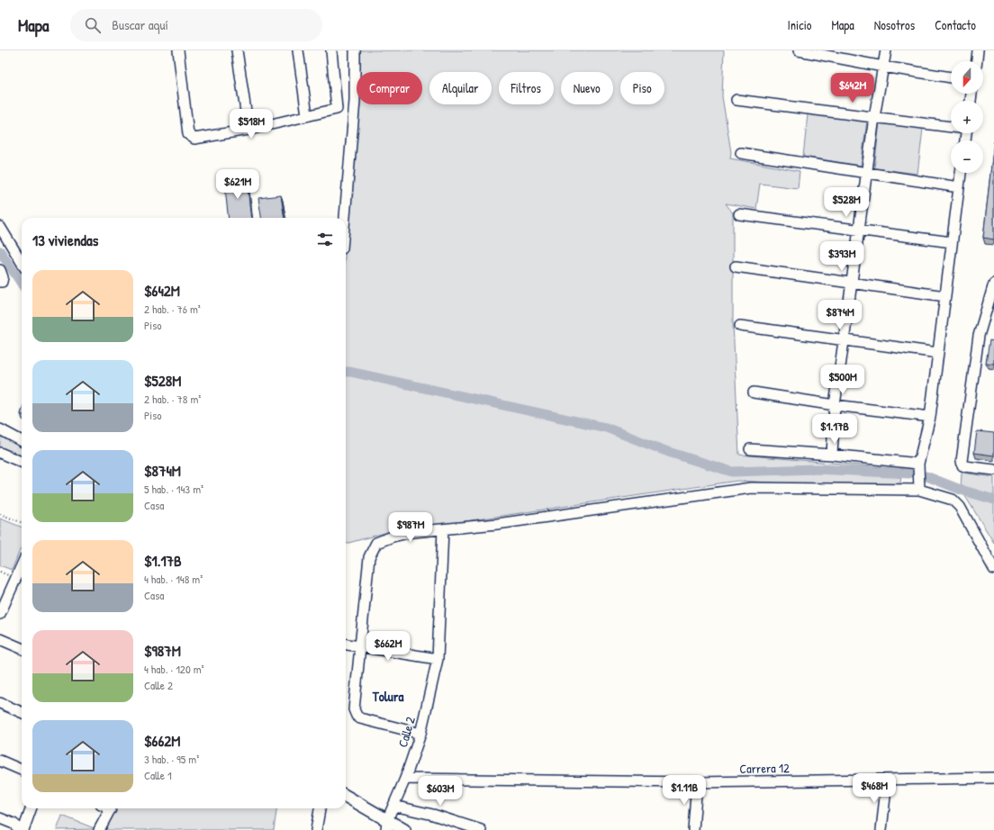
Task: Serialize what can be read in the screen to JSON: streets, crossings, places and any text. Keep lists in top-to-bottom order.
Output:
{
  "streets": {
    "street": ["Calle 2", "Carrera 12"]
  },
  "crossings": [
    ["Calle 2", "Carrera 12"]
  ],
  "districts": ["Tolura"],
  "north": "bottom",
  "page": {
    "header": "Mapa",
    "search": "Buscar aquí",
    "nav": [
      "Inicio",
      "Mapa",
      "Nosotros",
      "Contacto"
    ],
    "map_buttons": ["+", "−"],
    "chip": [
      "Comprar",
      "Alquilar",
      "Filtros",
      "Nuevo",
      "Piso"
    ],
    "price": [
      "$642M",
      "$518M",
      "$621M",
      "$528M",
      "$393M",
      "$874M",
      "$500M",
      "$1.17B",
      "$987M",
      "$662M",
      "$468M",
      "$1.11B",
      "$603M"
    ],
    "heading": "13 viviendas",
    "list": [
      {
        "name": "$642M",
        "note": "2 hab. · 76 m² · Piso"
      },
      {
        "name": "$528M",
        "note": "2 hab. · 78 m² · Piso"
      },
      {
        "name": "$874M",
        "note": "5 hab. · 143 m² · Casa"
      },
      {
        "name": "$1.17B",
        "note": "4 hab. · 148 m² · Casa"
      },
      {
        "name": "$987M",
        "note": "4 hab. · 120 m² · Calle 2"
      },
      {
        "name": "$662M",
        "note": "3 hab. · 95 m² · Calle 1"
      }
    ]
  }
}
